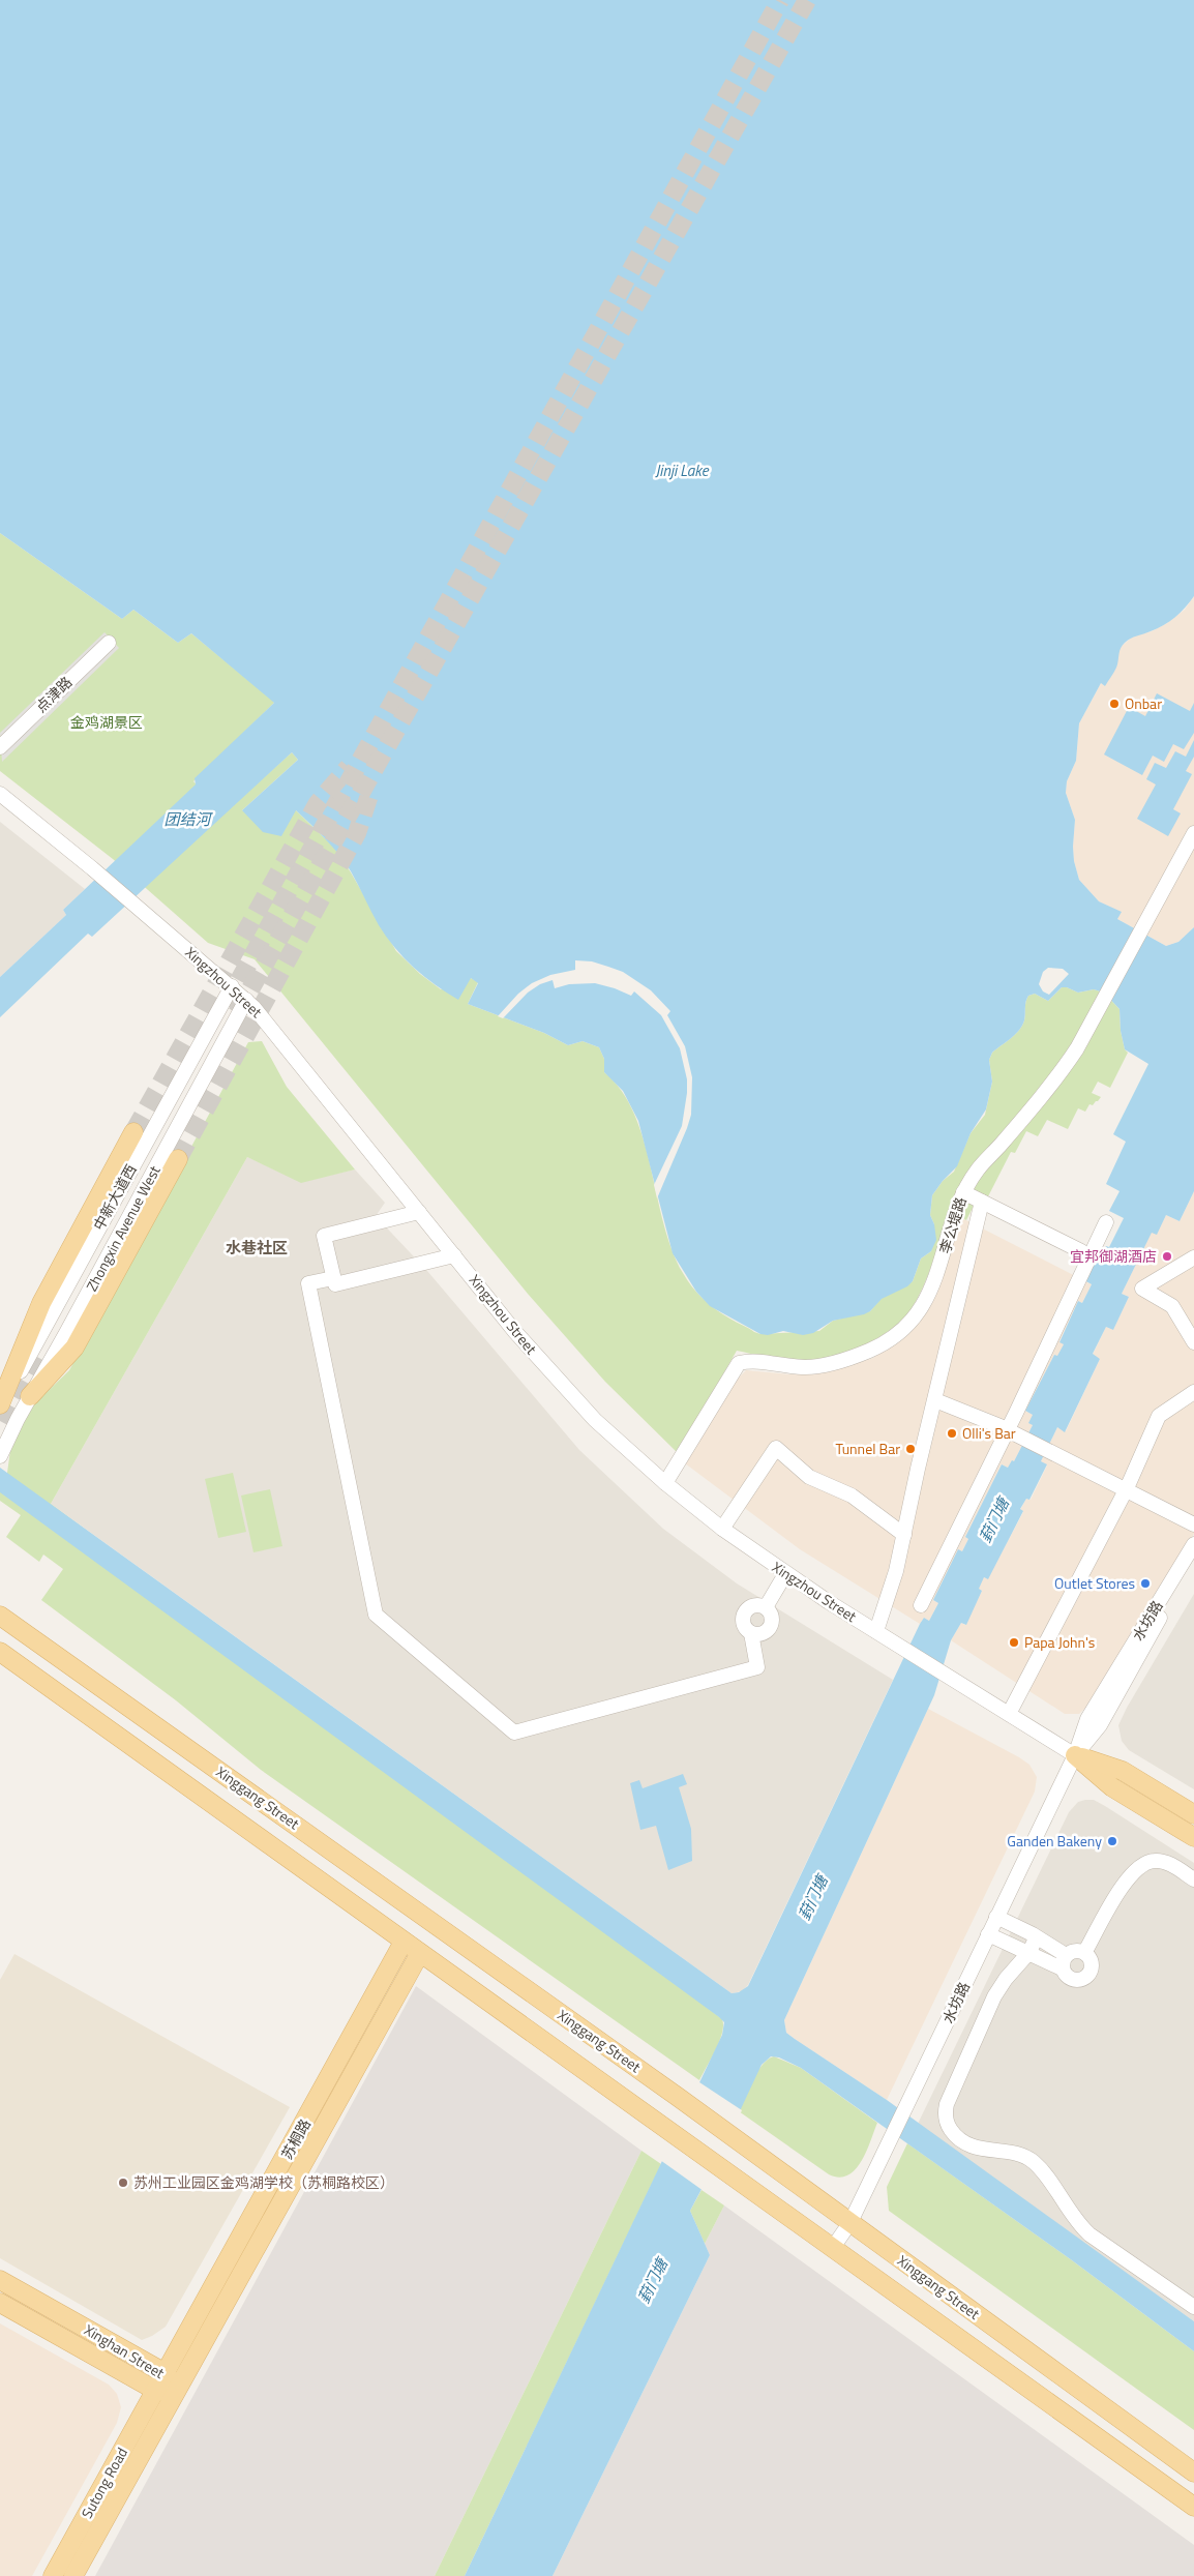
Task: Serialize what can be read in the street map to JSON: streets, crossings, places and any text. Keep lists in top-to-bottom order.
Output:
{
  "streets": {
    "main road": [
      "Xingzhou Street",
      "Xinggang Street",
      "苏桐路",
      "Xinghan Street",
      "Sutong Road"
    ],
    "street": [
      "点津路",
      "中新大道西",
      "李公堤路",
      "Zhongxin Avenue West",
      "水坊路"
    ]
  },
  "crossings": [
    ["Xingzhou Street", "中新大道西"],
    ["Xingzhou Street", "李公堤路"],
    ["Xingzhou Street", "Zhongxin Avenue West"],
    ["Xingzhou Street", "水坊路"],
    ["水坊路", "Xinggang Street"],
    ["Xinggang Street", "苏桐路"],
    ["苏桐路", "Xinghan Street"],
    ["苏桐路", "Sutong Road"],
    ["Xinghan Street", "Sutong Road"]
  ],
  "districts": ["水巷社区"],
  "water": ["Jinji Lake", "团结河", "葑门塘"],
  "parks": ["金鸡湖景区"],
  "places": [
    "Onbar",
    "宜邦御湖酒店",
    "Olli's Bar",
    "Tunnel Bar",
    "Outlet Stores",
    "Papa John's",
    "Ganden Bakeny",
    "苏州工业园区金鸡湖学校（苏桐路校区）"
  ]
}
